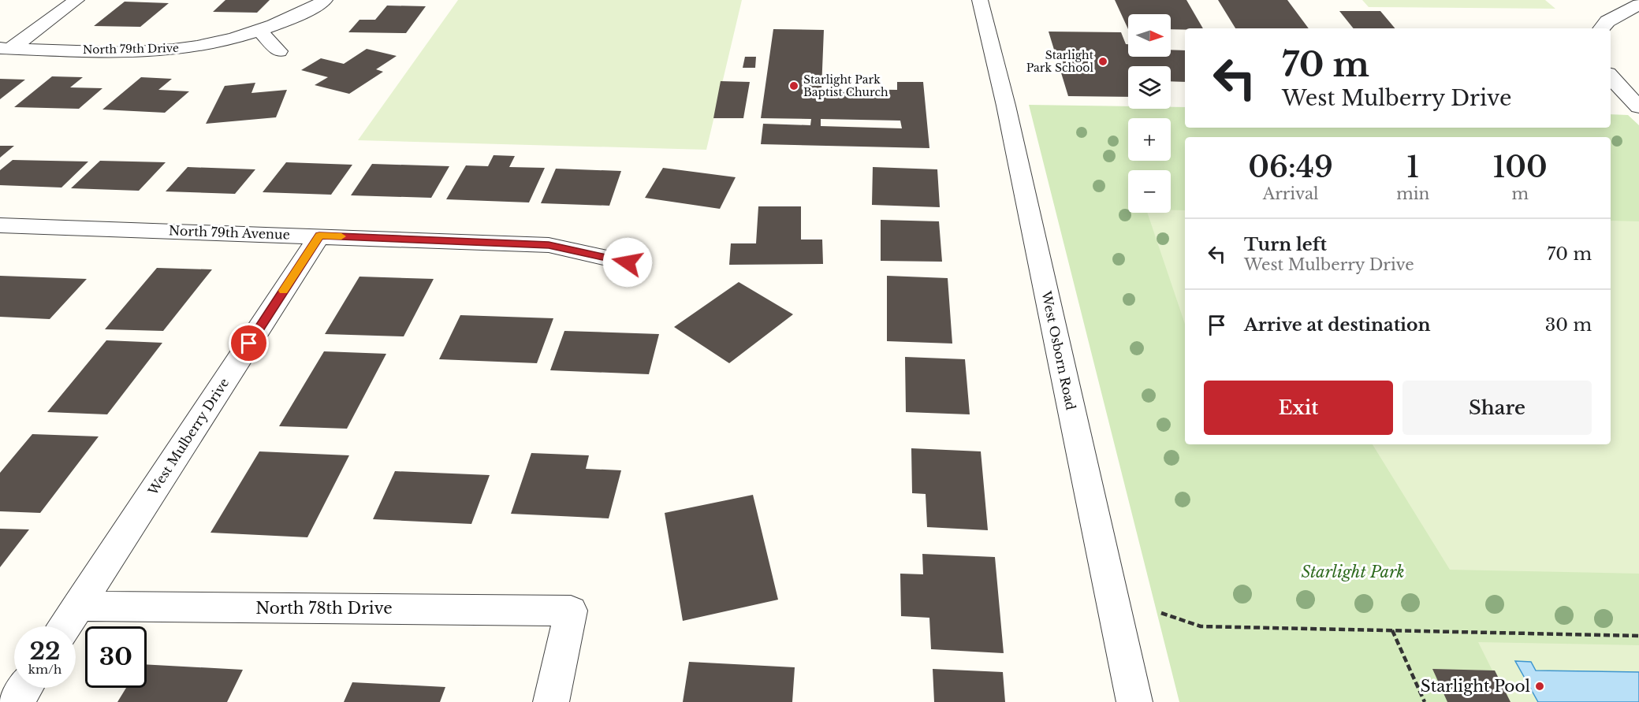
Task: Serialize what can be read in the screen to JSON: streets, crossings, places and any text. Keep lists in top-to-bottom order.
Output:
{
  "streets": {
    "street": [
      "North 79th Drive",
      "North 79th Avenue",
      "West Osborn Road",
      "West Mulberry Drive",
      "North 78th Drive"
    ]
  },
  "crossings": [
    ["North 79th Avenue", "West Mulberry Drive"],
    ["West Mulberry Drive", "North 78th Drive"]
  ],
  "parks": ["Starlight Park"],
  "places": ["Starlight Park School", "Starlight Park Baptist Church", "Starlight Pool"],
  "north": "right",
  "page": {
    "map_buttons": ["+", "−"],
    "turn": ["70 m", "West Mulberry Drive"],
    "eta": [
      "06:49",
      "Arrival",
      "1",
      "min",
      "100",
      "m"
    ],
    "list": [
      {
        "name": "Turn left",
        "note": "West Mulberry Drive",
        "value": "70 m"
      },
      {
        "name": "Arrive at destination",
        "value": "30 m"
      }
    ],
    "buttons": ["Exit", "Share"],
    "speed": "22 km/h",
    "limit": "30"
  }
}
